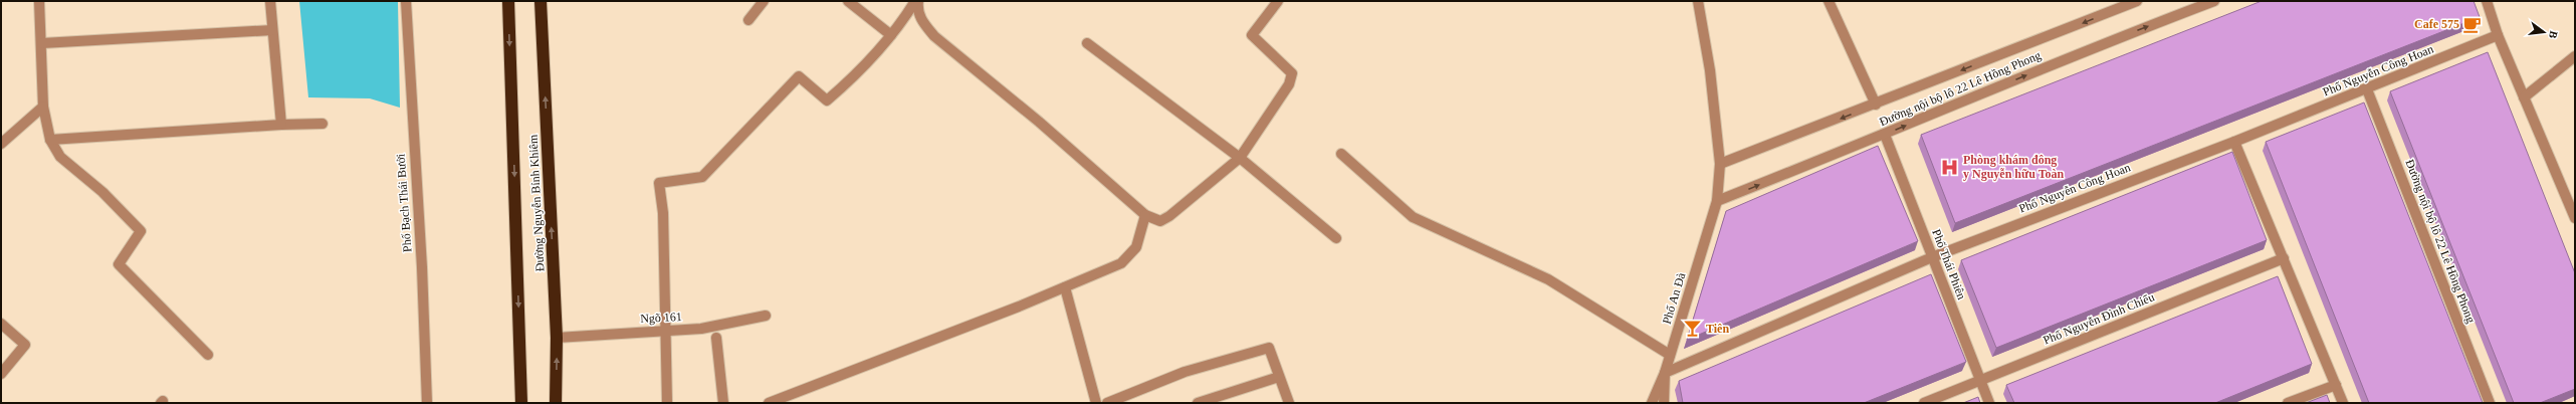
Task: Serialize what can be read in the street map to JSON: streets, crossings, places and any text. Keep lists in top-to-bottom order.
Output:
{
  "streets": {
    "highway": ["Đường Nguyễn Bỉnh Khiêm"],
    "street": [
      "Phố Nguyễn Công Hoan",
      "Đường nội bộ lô 22 Lê Hồng Phong",
      "Phố Bạch Thái Bưởi",
      "Phố Thái Phiên",
      "Phố An Đà",
      "Ngõ 161",
      "Phố Nguyễn Đình Chiểu"
    ]
  },
  "crossings": [
    ["Phố Nguyễn Công Hoan", "Đường nội bộ lô 22 Lê Hồng Phong"],
    ["Phố Nguyễn Công Hoan", "Phố Thái Phiên"],
    ["Phố Nguyễn Công Hoan", "Phố An Đà"],
    ["Đường nội bộ lô 22 Lê Hồng Phong", "Phố Thái Phiên"],
    ["Đường nội bộ lô 22 Lê Hồng Phong", "Phố An Đà"],
    ["Đường Nguyễn Bỉnh Khiêm", "Ngõ 161"],
    ["Phố Thái Phiên", "Phố Nguyễn Đình Chiểu"]
  ],
  "places": {
    "cafe": ["Cafe 575"],
    "hospital": ["Phòng khám đông y Nguyễn hữu Toàn"],
    "bar": ["Tiên"]
  },
  "north": "right"
}
